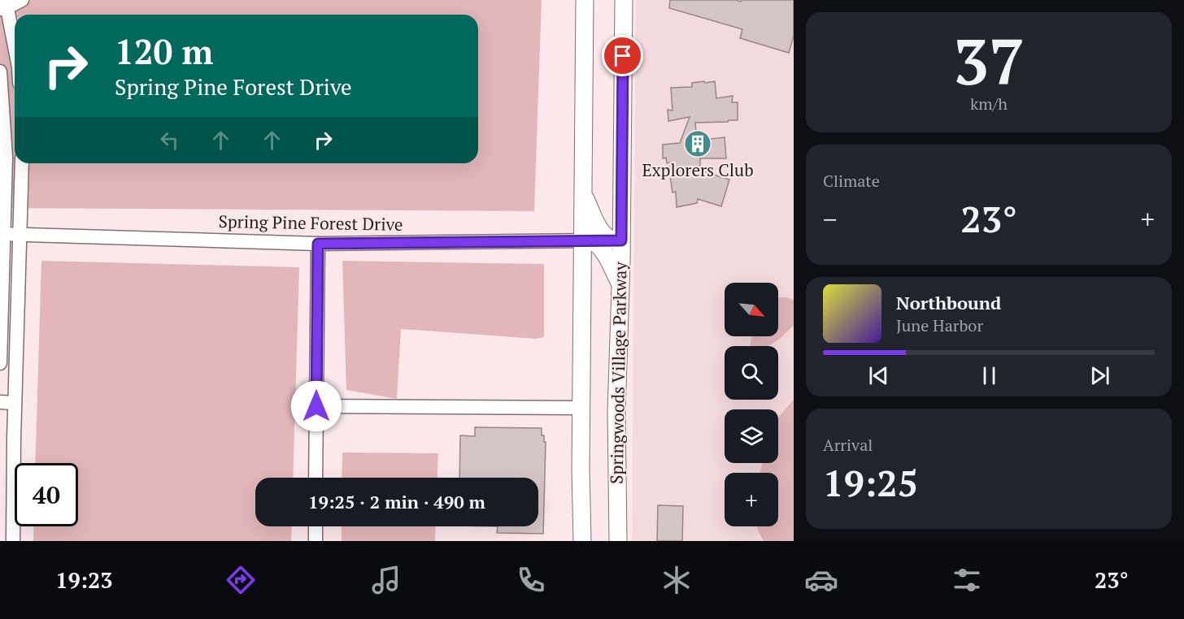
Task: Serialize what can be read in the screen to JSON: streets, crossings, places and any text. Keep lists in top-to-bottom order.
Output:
{
  "streets": {
    "main road": ["Springwoods Village Parkway"],
    "street": ["Spring Pine Forest Drive"]
  },
  "crossings": [
    ["Spring Pine Forest Drive", "Springwoods Village Parkway"]
  ],
  "places": {
    "building": ["Explorers Club"]
  },
  "north": "bottom right",
  "page": {
    "tile": [
      ["37", "km/h"],
      "Climate",
      ["Arrival", "19:25"]
    ],
    "turn": ["120 m", "Spring Pine Forest Drive"],
    "heat": ["−", "23°", "+"],
    "map_buttons": "+",
    "song": ["Northbound", "June Harbor"],
    "limit": "40",
    "trip": "19:25 · 2 min · 490 m",
    "tabs": ["19:23", "23°"]
  }
}
